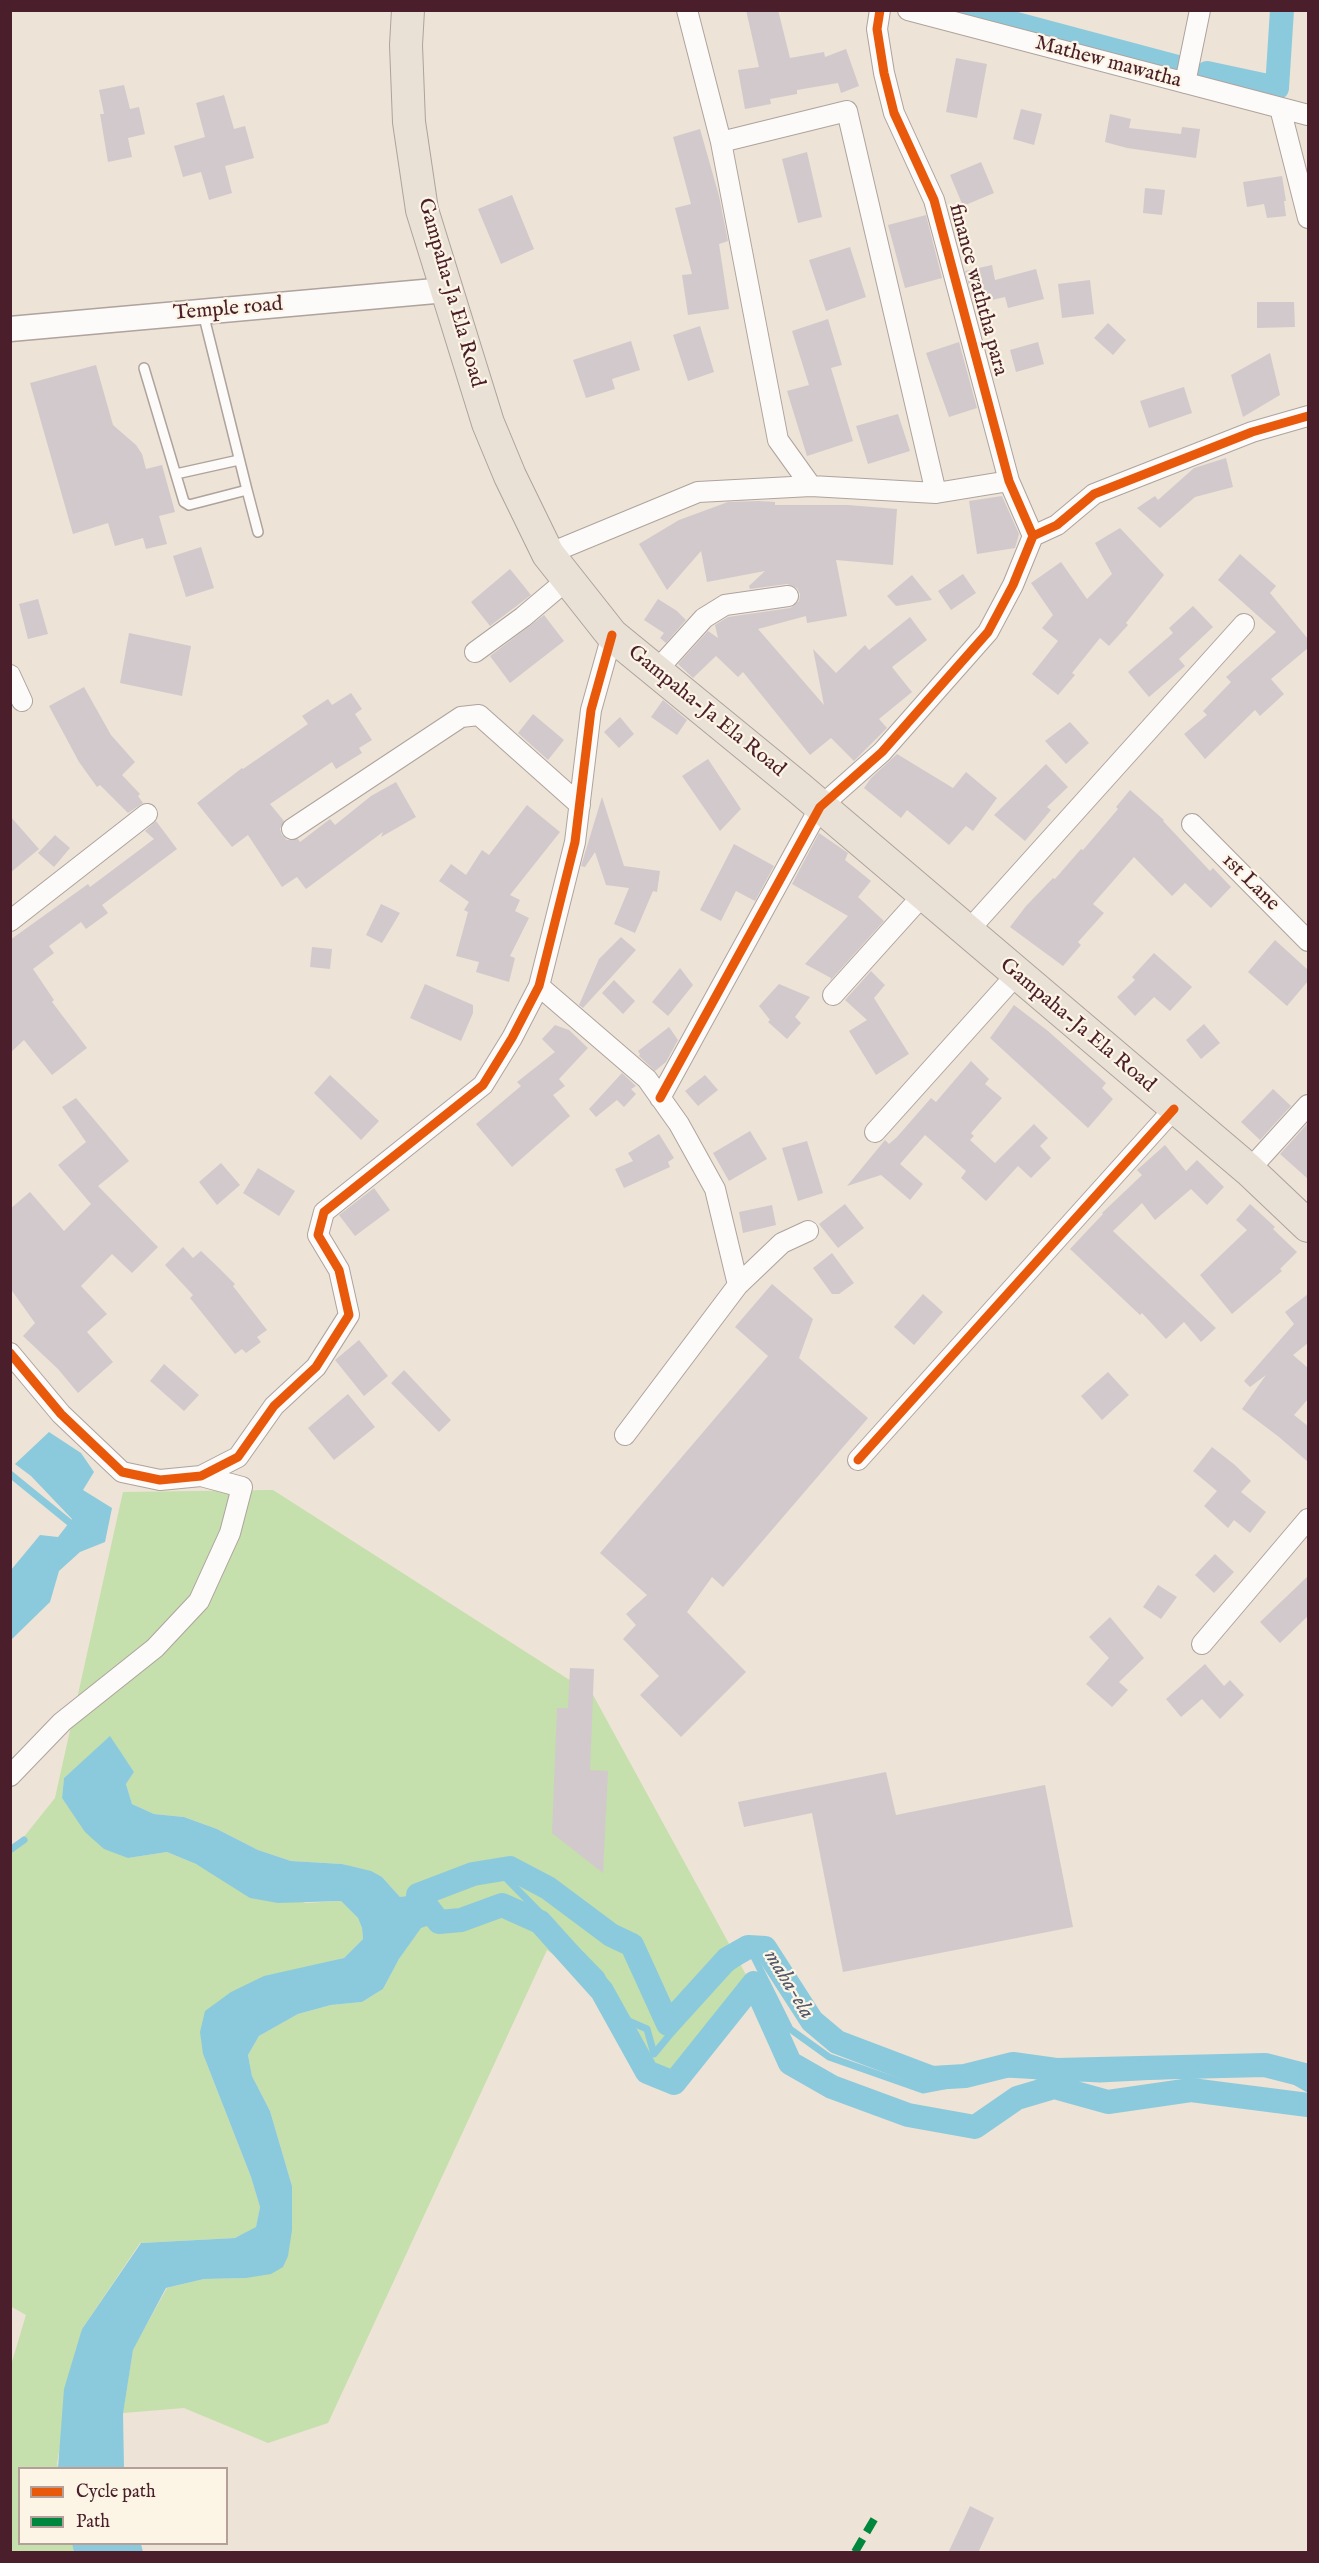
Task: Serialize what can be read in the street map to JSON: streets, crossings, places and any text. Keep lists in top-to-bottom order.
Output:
{
  "streets": {
    "highway": ["Gampaha-Ja Ela Road"],
    "street": [
      "Mathew mawatha",
      "finance waththa para",
      "Temple road",
      "1st Lane"
    ]
  },
  "crossings": [
    ["Gampaha-Ja Ela Road", "Temple road"]
  ],
  "water": ["maha-ela"],
  "legend": ["Cycle path", "Path"]
}
